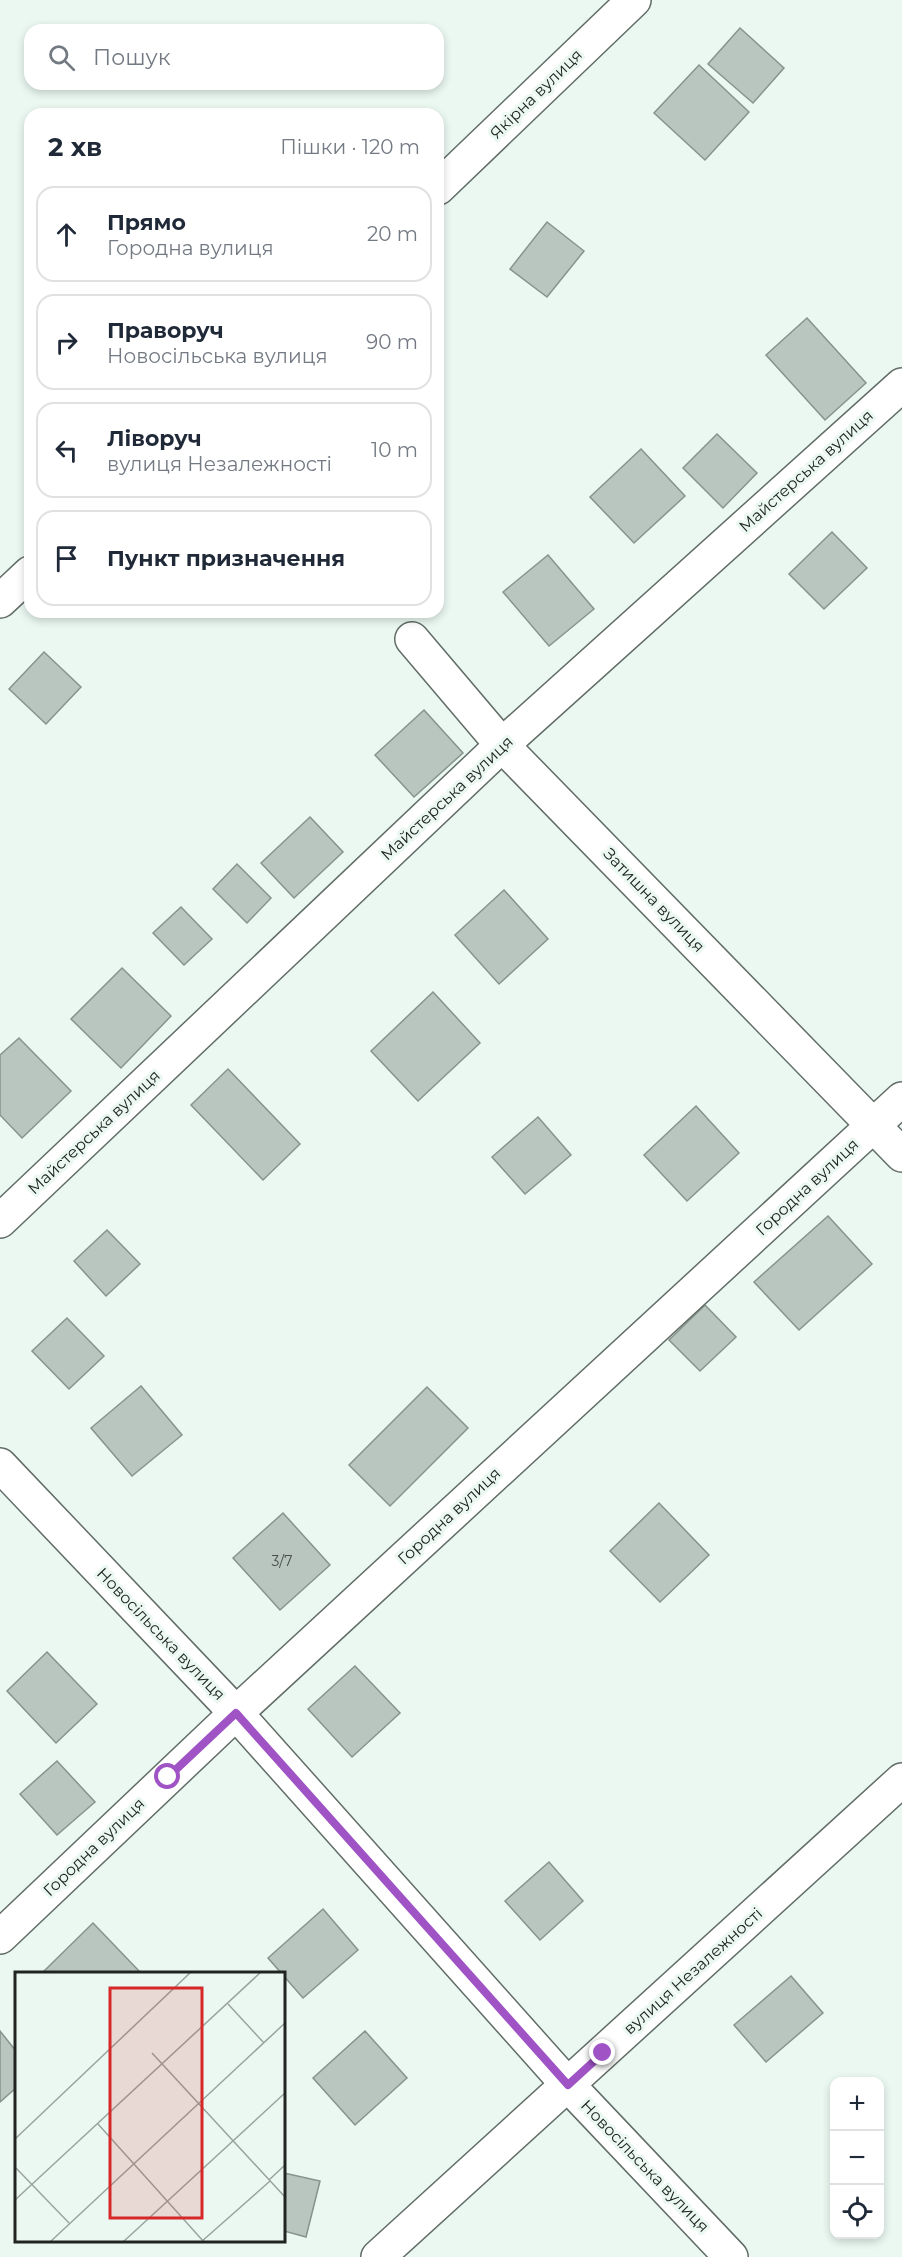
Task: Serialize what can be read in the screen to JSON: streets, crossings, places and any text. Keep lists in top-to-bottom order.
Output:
{
  "streets": {
    "street": [
      "Якірна вулиця",
      "Майстерська вулиця",
      "Затишна вулиця",
      "Городна вулиця",
      "Новосільська вулиця",
      "вулиця Незалежності"
    ]
  },
  "crossings": [
    ["Майстерська вулиця", "Затишна вулиця"],
    ["Затишна вулиця", "Городна вулиця"],
    ["Городна вулиця", "Новосільська вулиця"],
    ["Новосільська вулиця", "вулиця Незалежності"]
  ],
  "house_numbers": ["3/7"],
  "page": {
    "search": "Пошук",
    "heading": ["2 хв", "Пішки · 120 m"],
    "list": [
      ["Прямо", "Городна вулиця", "20 m"],
      ["Праворуч", "Новосільська вулиця", "90 m"],
      ["Ліворуч", "вулиця Незалежності", "10 m"],
      "Пункт призначення"
    ],
    "map_buttons": ["+", "−"]
  }
}
